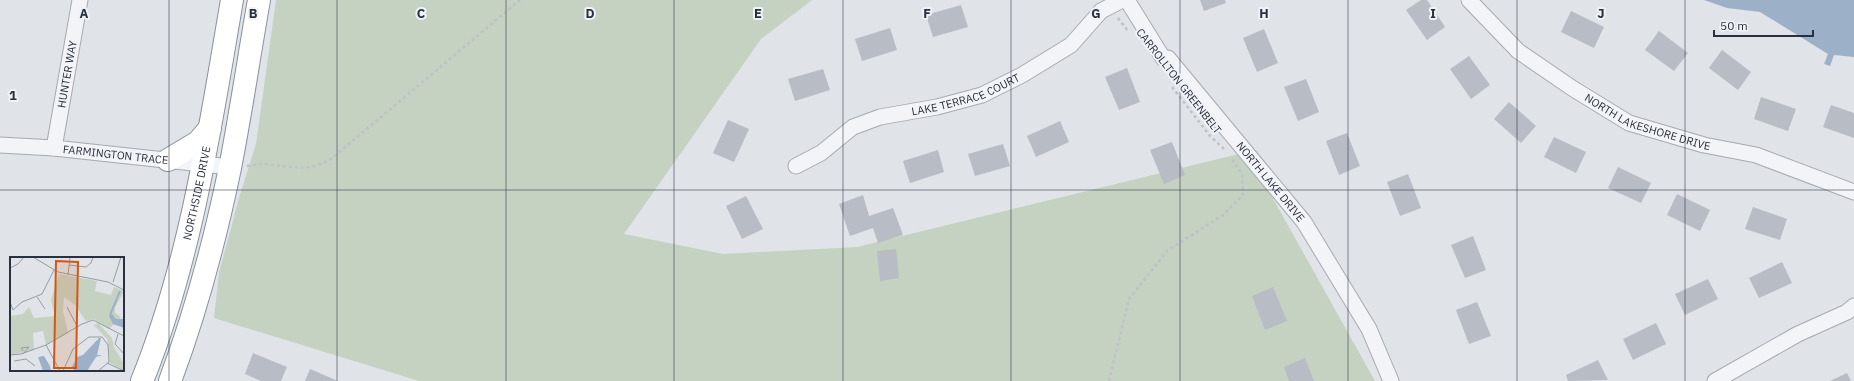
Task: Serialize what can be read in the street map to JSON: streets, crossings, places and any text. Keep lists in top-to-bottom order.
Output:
{
  "streets": {
    "highway": ["NORTHSIDE DRIVE"],
    "street": [
      "HUNTER WAY",
      "LAKE TERRACE COURT",
      "NORTH LAKESHORE DRIVE",
      "FARMINGTON TRACE",
      "NORTH LAKE DRIVE"
    ],
    "path": ["CARROLLTON GREENBELT"]
  },
  "crossings": [
    ["HUNTER WAY", "FARMINGTON TRACE"],
    ["CARROLLTON GREENBELT", "LAKE TERRACE COURT"],
    ["FARMINGTON TRACE", "NORTHSIDE DRIVE"]
  ],
  "scale_bar": "50 m",
  "grid": {
    "columns": [
      "A",
      "B",
      "C",
      "D",
      "E",
      "F",
      "G",
      "H",
      "I",
      "J"
    ],
    "rows": ["1"]
  }
}
